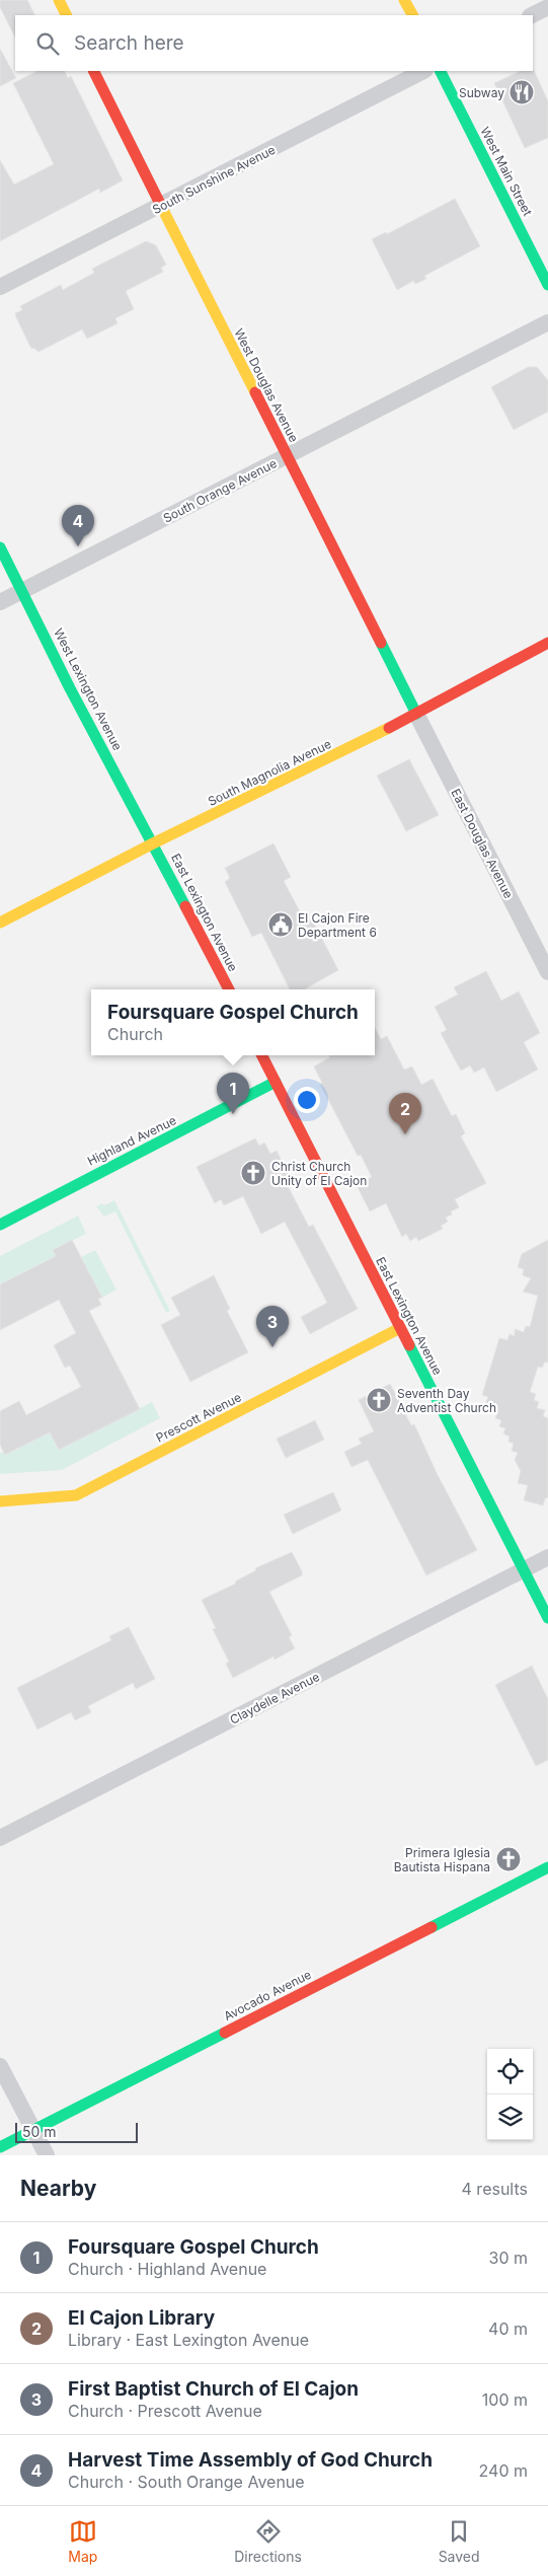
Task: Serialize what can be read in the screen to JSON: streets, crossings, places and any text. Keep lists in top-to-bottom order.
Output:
{
  "streets": {
    "street": [
      "West Main Street",
      "South Sunshine Avenue",
      "West Douglas Avenue",
      "South Orange Avenue",
      "West Lexington Avenue",
      "South Magnolia Avenue",
      "East Douglas Avenue",
      "East Lexington Avenue",
      "Highland Avenue",
      "Prescott Avenue",
      "Claydelle Avenue",
      "Avocado Avenue"
    ]
  },
  "crossings": [
    ["South Sunshine Avenue", "West Douglas Avenue"],
    ["West Douglas Avenue", "South Orange Avenue"],
    ["West Douglas Avenue", "South Magnolia Avenue"],
    ["West Douglas Avenue", "East Douglas Avenue"],
    ["South Orange Avenue", "West Lexington Avenue"],
    ["West Lexington Avenue", "South Magnolia Avenue"],
    ["West Lexington Avenue", "East Lexington Avenue"],
    ["South Magnolia Avenue", "East Douglas Avenue"],
    ["South Magnolia Avenue", "East Lexington Avenue"],
    ["East Lexington Avenue", "Highland Avenue"],
    ["East Lexington Avenue", "Prescott Avenue"],
    ["East Lexington Avenue", "Claydelle Avenue"]
  ],
  "places": {
    "restaurant": ["Subway"],
    "public building": ["El Cajon Fire Department 6"],
    "church": ["Christ Church Unity of El Cajon", "Seventh Day Adventist Church", "Primera Iglesia Bautista Hispana"]
  },
  "scale_bar": "50 m",
  "page": {
    "search": "Search here",
    "pins": [
      "4",
      "1",
      "2",
      "3"
    ],
    "popup": ["Foursquare Gospel Church", "Church"],
    "scale": "50 m",
    "heading": ["Nearby", "4 results"],
    "list": [
      {
        "mark": "1",
        "name": "Foursquare Gospel Church",
        "note": "Church · Highland Avenue",
        "value": "30 m"
      },
      {
        "mark": "2",
        "name": "El Cajon Library",
        "note": "Library · East Lexington Avenue",
        "value": "40 m"
      },
      {
        "mark": "3",
        "name": "First Baptist Church of El Cajon",
        "note": "Church · Prescott Avenue",
        "value": "100 m"
      },
      {
        "mark": "4",
        "name": "Harvest Time Assembly of God Church",
        "note": "Church · South Orange Avenue",
        "value": "240 m"
      }
    ],
    "nav": ["Map", "Directions", "Saved"]
  }
}
